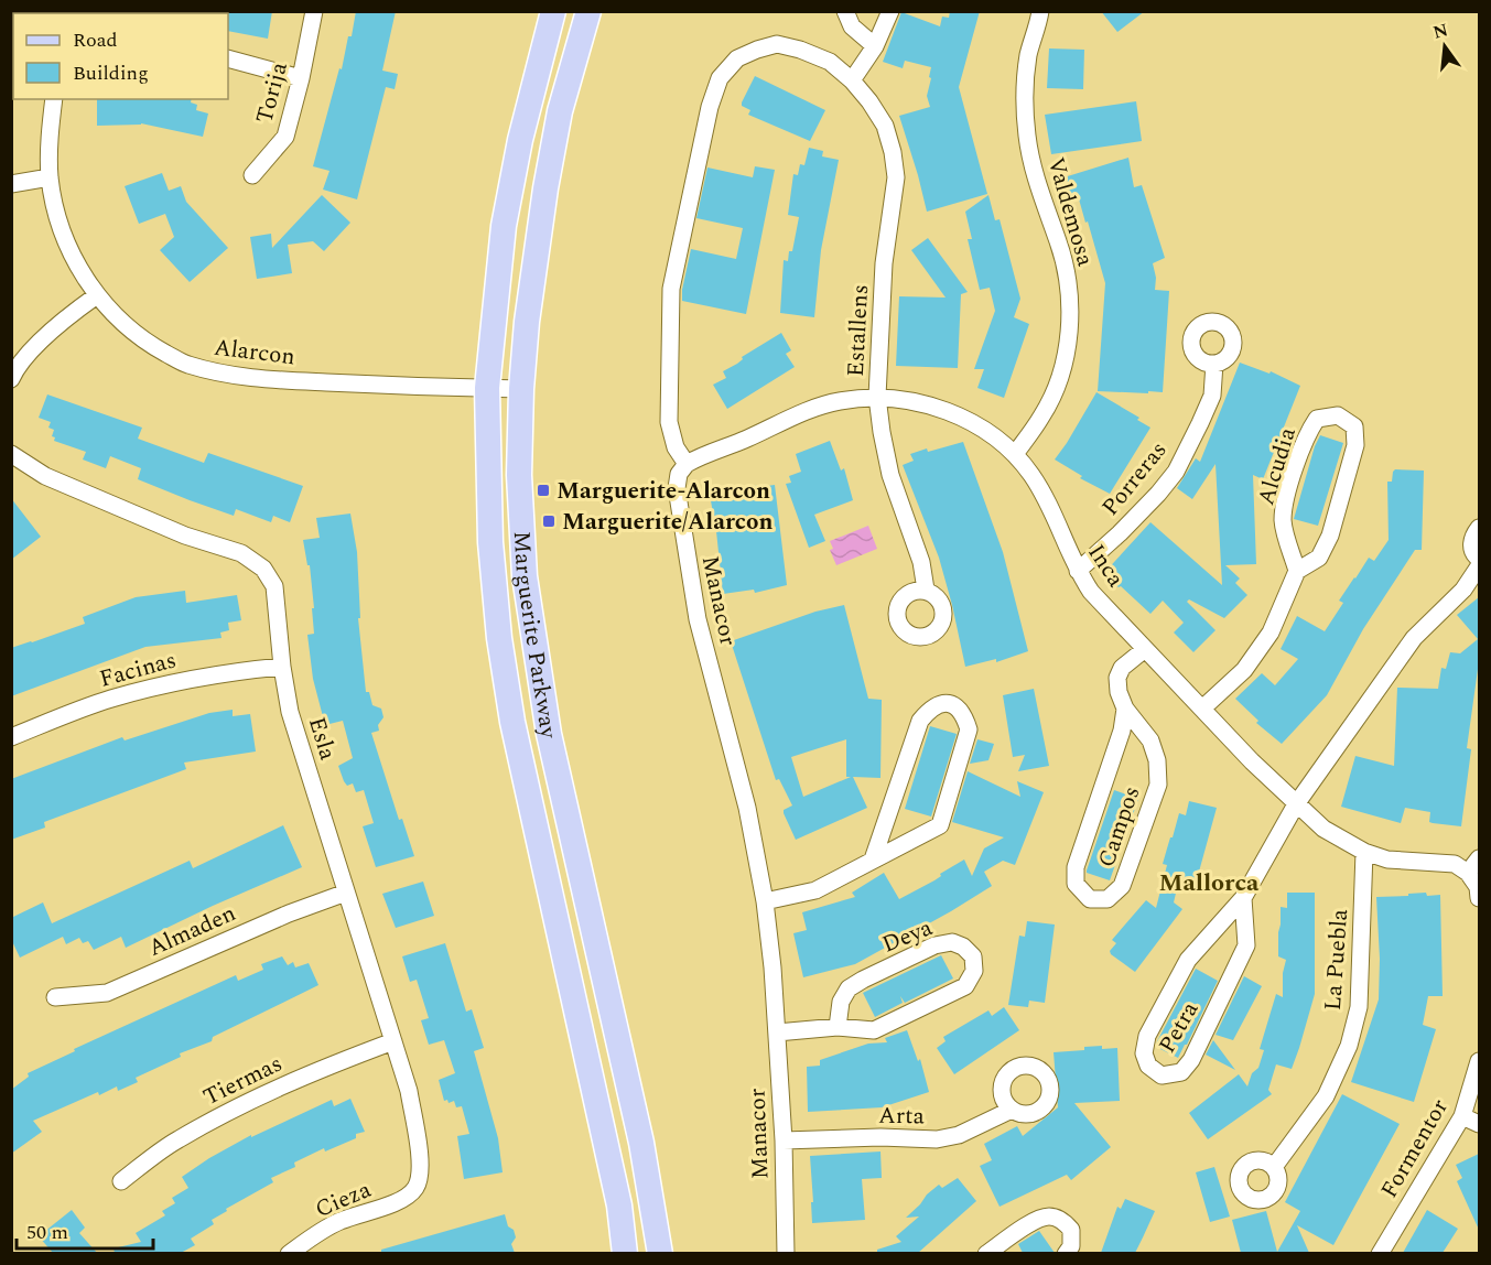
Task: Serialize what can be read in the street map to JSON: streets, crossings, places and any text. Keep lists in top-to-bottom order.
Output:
{
  "streets": {
    "main road": ["Marguerite Parkway"],
    "street": [
      "Torija",
      "Valdemosa",
      "Estallens",
      "Alarcon",
      "Alcudia",
      "Porreras",
      "Inca",
      "Manacor",
      "Facinas",
      "Esla",
      "Campos",
      "Almaden",
      "Deya",
      "La Puebla",
      "Petra",
      "Tiermas",
      "Arta",
      "Formentor",
      "Cieza"
    ]
  },
  "crossings": [
    ["Valdemosa", "Inca"],
    ["Estallens", "Inca"],
    ["Alarcon", "Marguerite Parkway"],
    ["Alcudia", "Inca"],
    ["Porreras", "Inca"],
    ["Inca", "Manacor"],
    ["Inca", "Campos"],
    ["Inca", "La Puebla"],
    ["Inca", "Petra"],
    ["Manacor", "Deya"],
    ["Manacor", "Arta"],
    ["Facinas", "Esla"],
    ["Esla", "Almaden"],
    ["Esla", "Tiermas"],
    ["Esla", "Cieza"]
  ],
  "districts": ["Mallorca"],
  "places": {
    "transit": ["Marguerite-Alarcon", "Marguerite/Alarcon"]
  },
  "legend": ["Road", "Building"],
  "scale_bar": "50 m",
  "north": "top"
}
